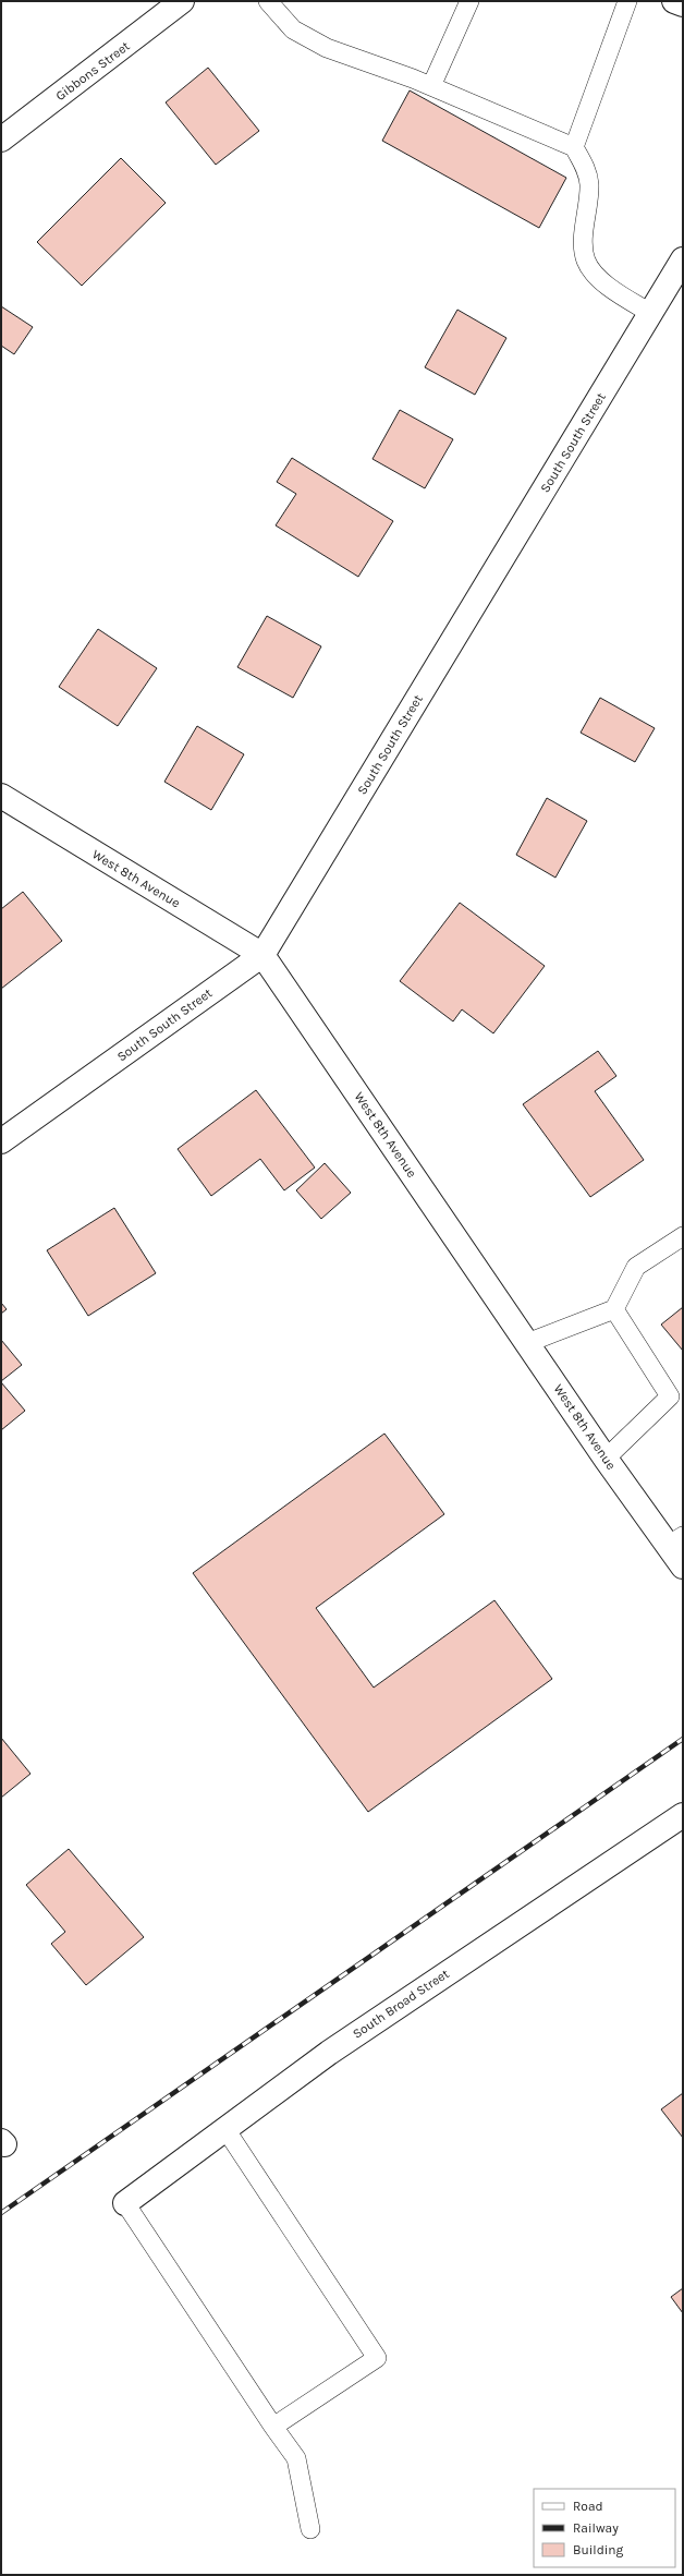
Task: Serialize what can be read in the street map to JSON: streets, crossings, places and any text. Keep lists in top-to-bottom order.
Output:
{
  "streets": {
    "street": [
      "Gibbons Street",
      "South South Street",
      "West 8th Avenue",
      "South Broad Street"
    ]
  },
  "crossings": [
    ["South South Street", "West 8th Avenue"]
  ],
  "legend": ["Road", "Railway", "Building"]
}
